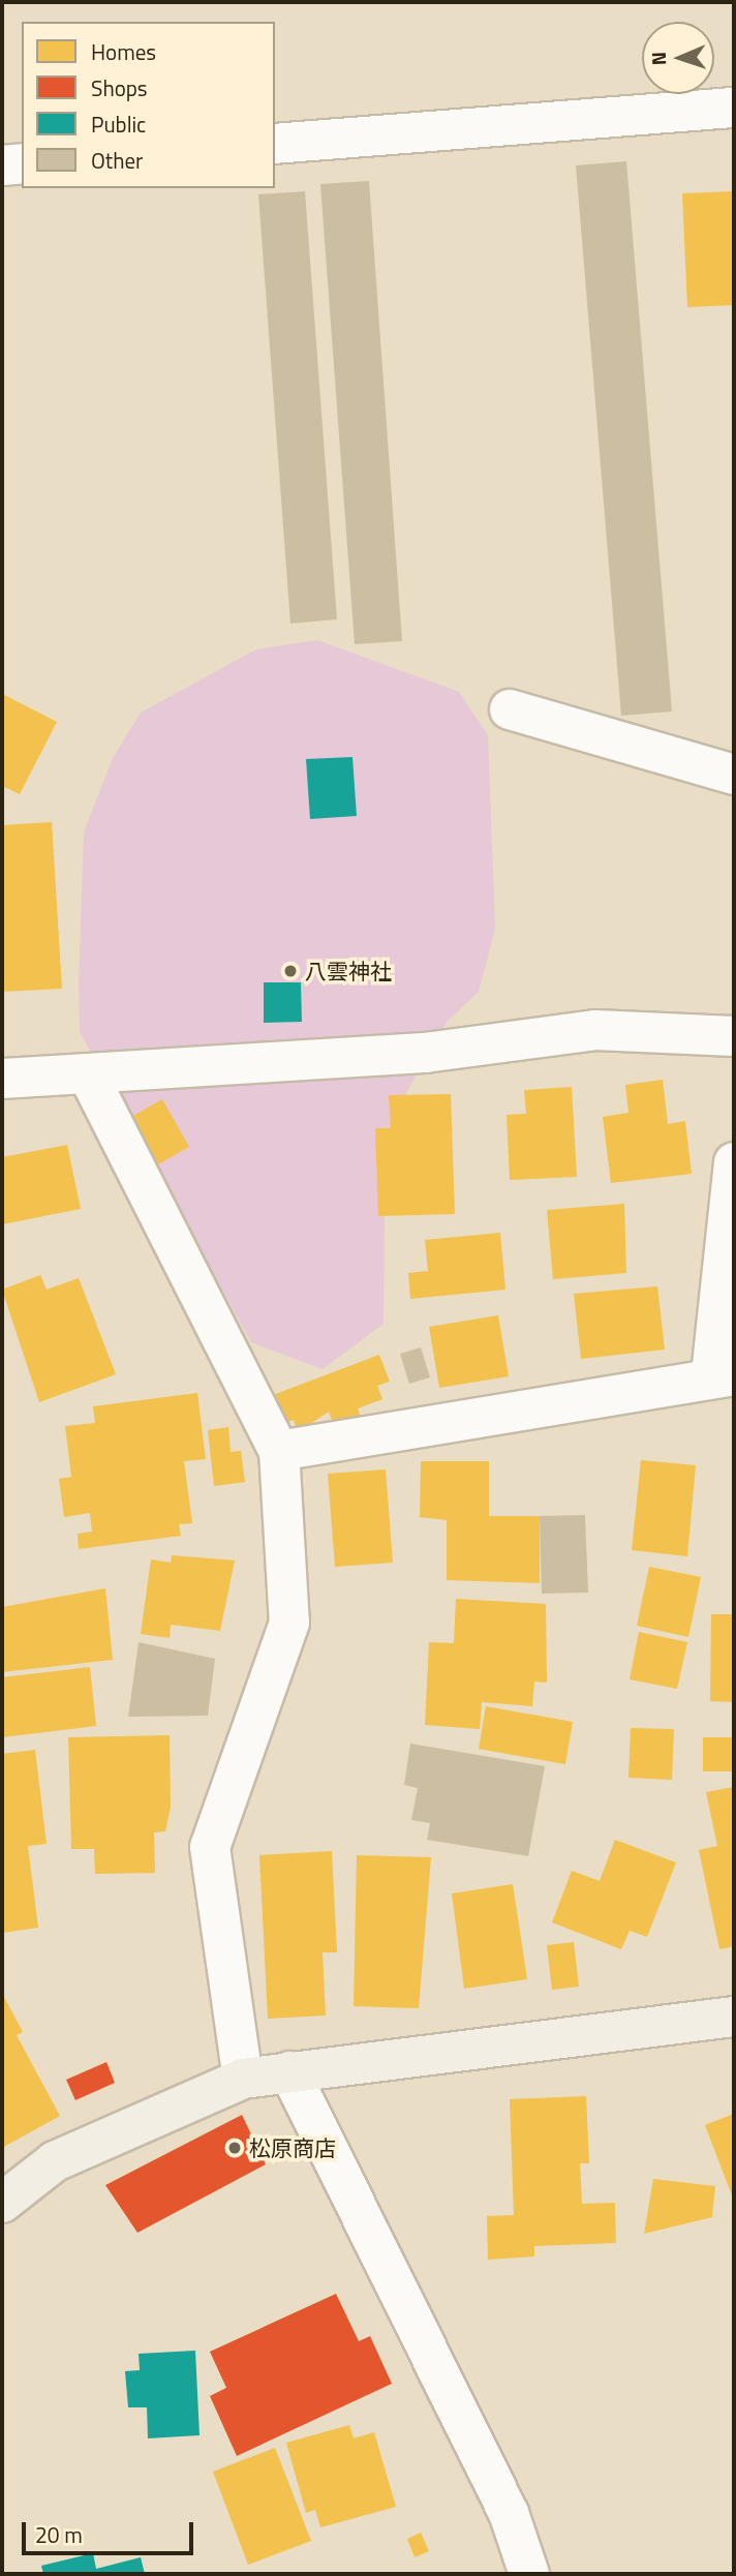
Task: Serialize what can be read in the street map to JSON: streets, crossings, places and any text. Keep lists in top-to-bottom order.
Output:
{
  "places": ["八雲神社", "松原商店"],
  "legend": [
    "Homes",
    "Shops",
    "Public",
    "Other"
  ],
  "scale_bar": "20 m",
  "north": "left"
}
